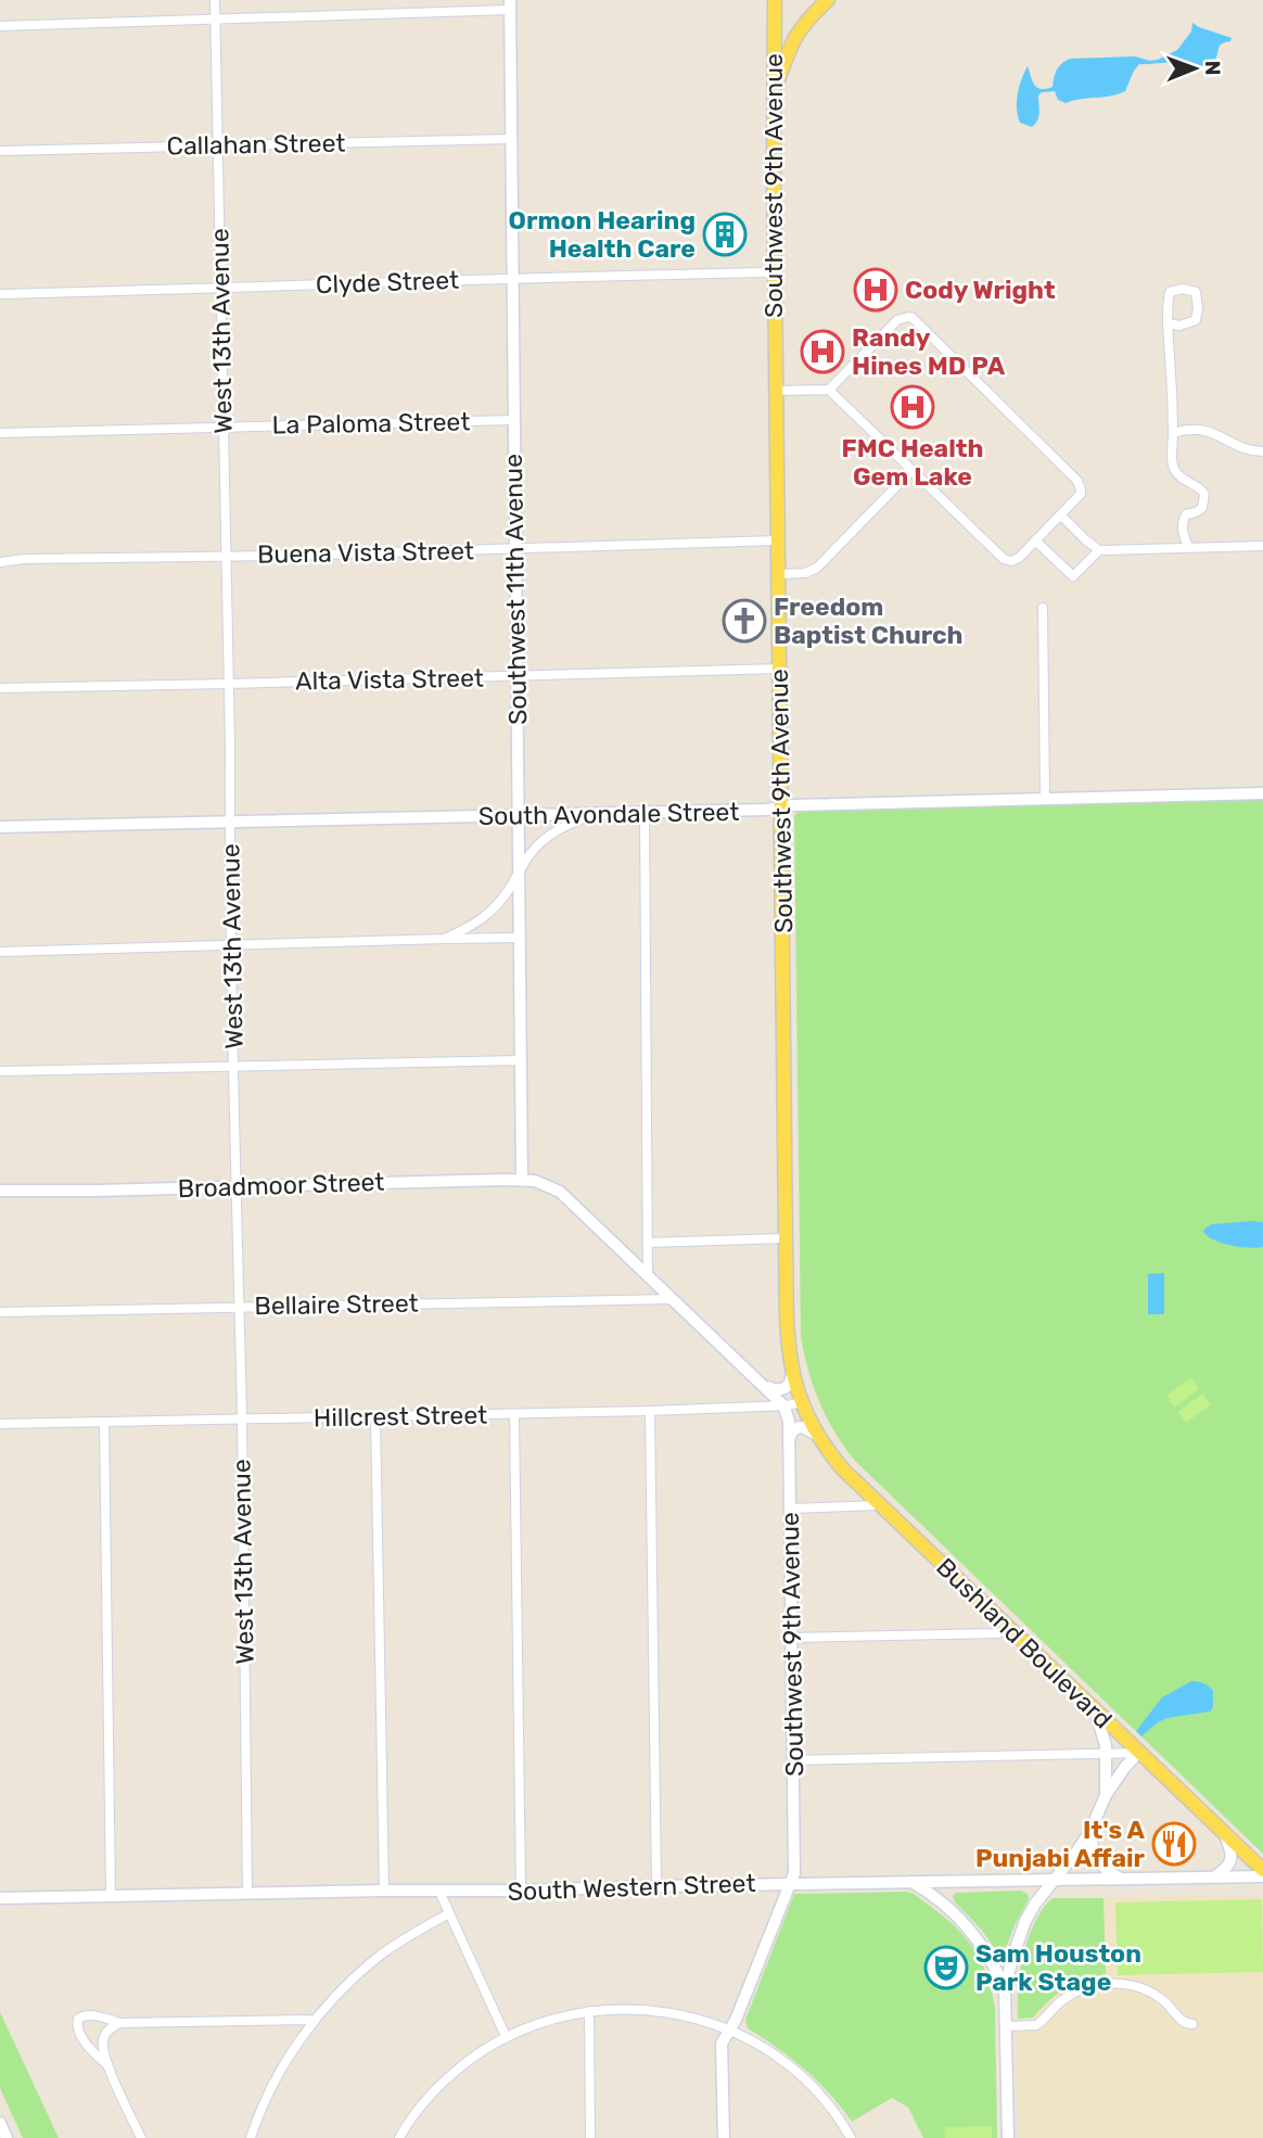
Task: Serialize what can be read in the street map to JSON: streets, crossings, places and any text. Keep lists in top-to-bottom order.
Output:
{
  "streets": {
    "main road": ["Southwest 9th Avenue", "Bushland Boulevard"],
    "street": [
      "Callahan Street",
      "Clyde Street",
      "West 13th Avenue",
      "La Paloma Street",
      "Buena Vista Street",
      "Southwest 11th Avenue",
      "Alta Vista Street",
      "South Avondale Street",
      "Broadmoor Street",
      "Bellaire Street",
      "Hillcrest Street",
      "South Western Street"
    ]
  },
  "crossings": [
    ["Callahan Street", "West 13th Avenue"],
    ["Callahan Street", "Southwest 11th Avenue"],
    ["Southwest 9th Avenue", "Clyde Street"],
    ["Southwest 9th Avenue", "Buena Vista Street"],
    ["Southwest 9th Avenue", "Alta Vista Street"],
    ["Southwest 9th Avenue", "South Avondale Street"],
    ["Southwest 9th Avenue", "Hillcrest Street"],
    ["Southwest 9th Avenue", "Bushland Boulevard"],
    ["Southwest 9th Avenue", "South Western Street"],
    ["Clyde Street", "West 13th Avenue"],
    ["Clyde Street", "Southwest 11th Avenue"],
    ["West 13th Avenue", "La Paloma Street"],
    ["West 13th Avenue", "Buena Vista Street"],
    ["West 13th Avenue", "Alta Vista Street"],
    ["West 13th Avenue", "South Avondale Street"],
    ["West 13th Avenue", "Broadmoor Street"],
    ["West 13th Avenue", "Bellaire Street"],
    ["West 13th Avenue", "Hillcrest Street"],
    ["West 13th Avenue", "South Western Street"],
    ["La Paloma Street", "Southwest 11th Avenue"],
    ["Buena Vista Street", "Southwest 11th Avenue"],
    ["Southwest 11th Avenue", "Alta Vista Street"],
    ["Southwest 11th Avenue", "South Avondale Street"],
    ["Southwest 11th Avenue", "Broadmoor Street"],
    ["Broadmoor Street", "Bushland Boulevard"],
    ["Bellaire Street", "Bushland Boulevard"],
    ["Hillcrest Street", "Bushland Boulevard"]
  ],
  "places": {
    "building": ["Ormon Hearing Health Care"],
    "hospital": ["Cody Wright", "Randy Hines MD PA", "FMC Health Gem Lake"],
    "church": ["Freedom Baptist Church"],
    "restaurant": ["It's A Punjabi Affair"],
    "theatre": ["Sam Houston Park Stage"]
  },
  "north": "right"
}
